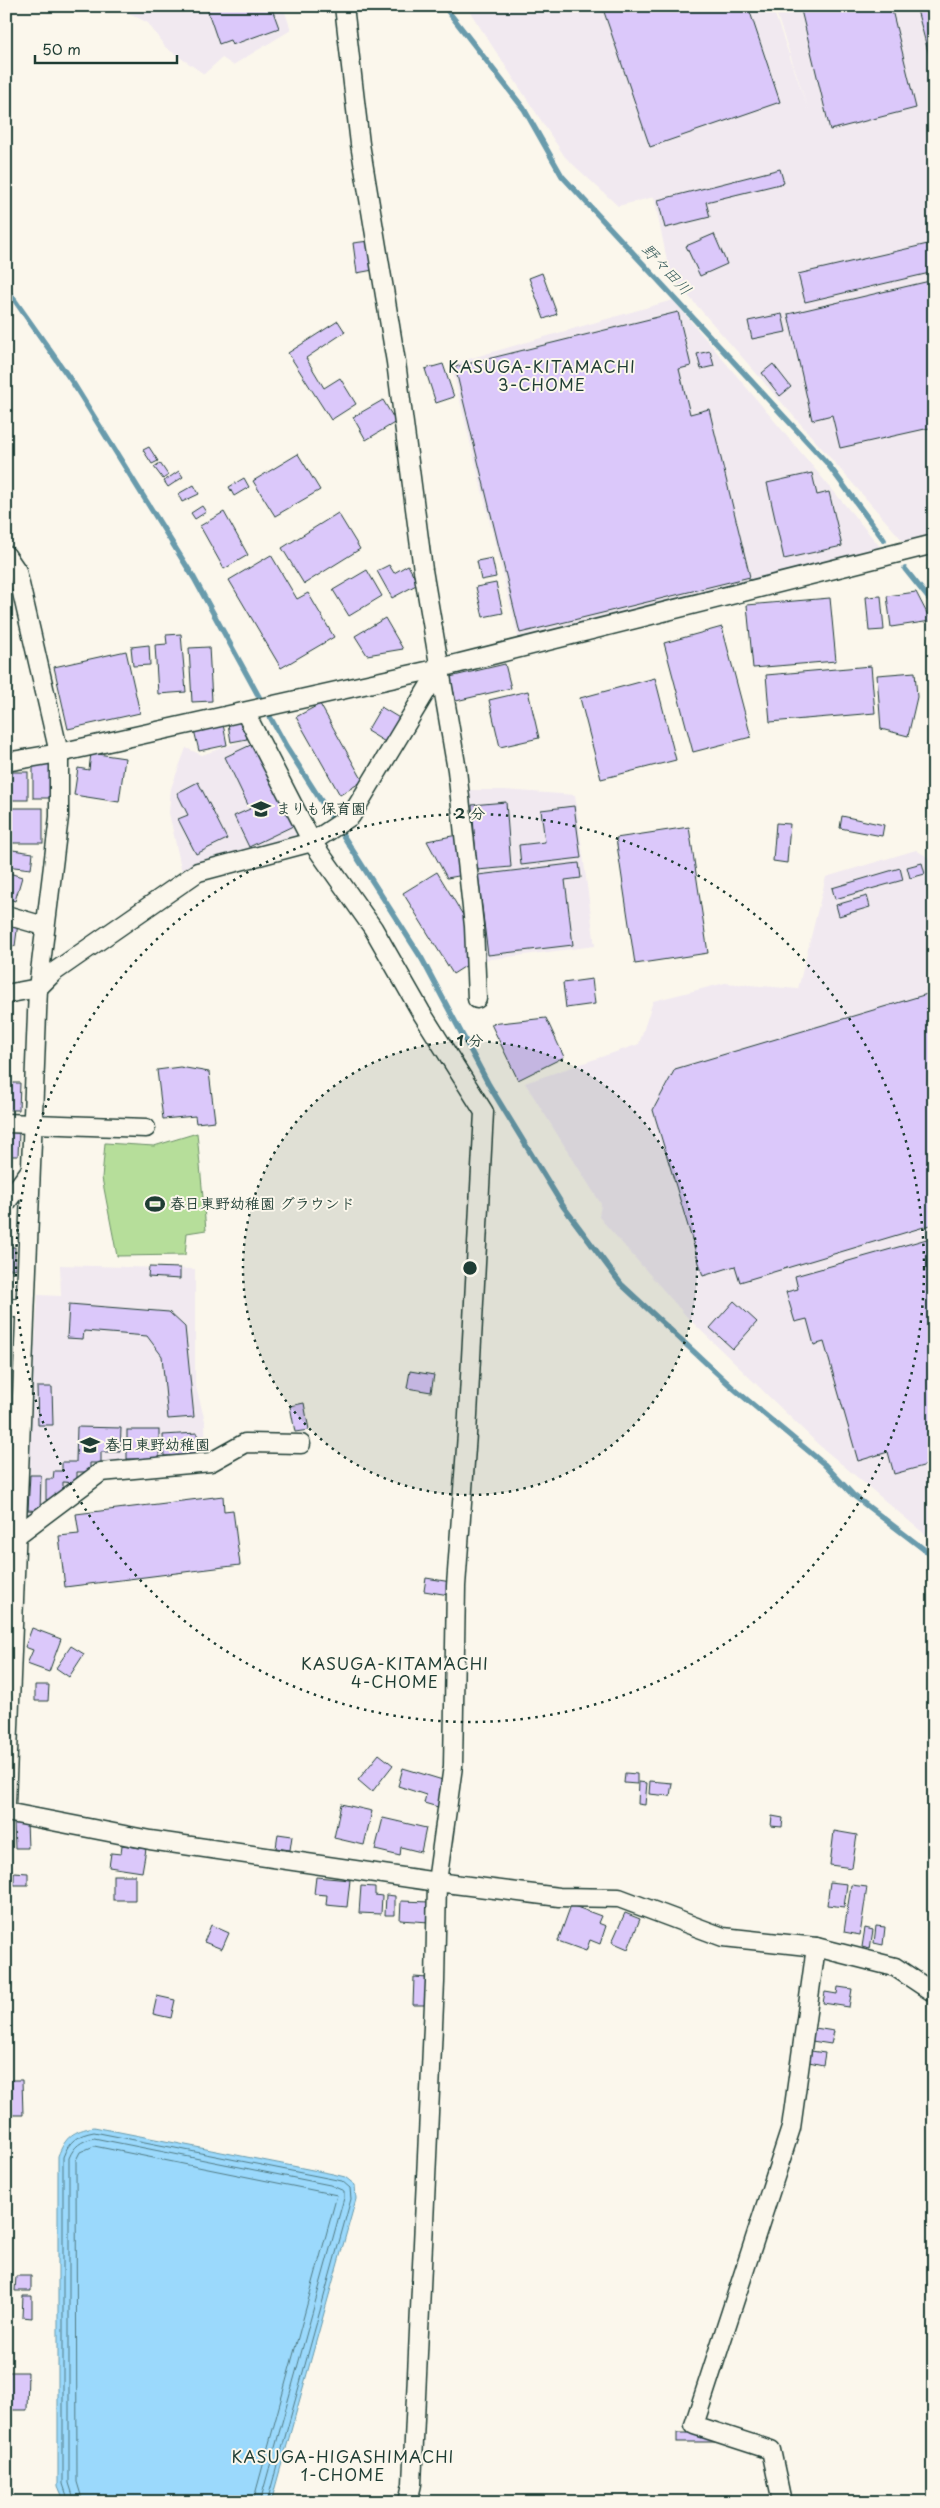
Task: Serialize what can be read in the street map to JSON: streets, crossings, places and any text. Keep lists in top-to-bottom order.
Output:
{
  "districts": ["KASUGA-KITAMACHI 3-CHOME", "KASUGA-KITAMACHI 4-CHOME", "KASUGA-HIGASHIMACHI 1-CHOME"],
  "water": ["野々田川"],
  "places": {
    "school or university": ["まりも保育園", "春日東野幼稚園"],
    "sports": ["春日東野幼稚園 グラウンド"]
  },
  "scale_bar": "50 m",
  "rings": ["2 分", "1 分"]
}
